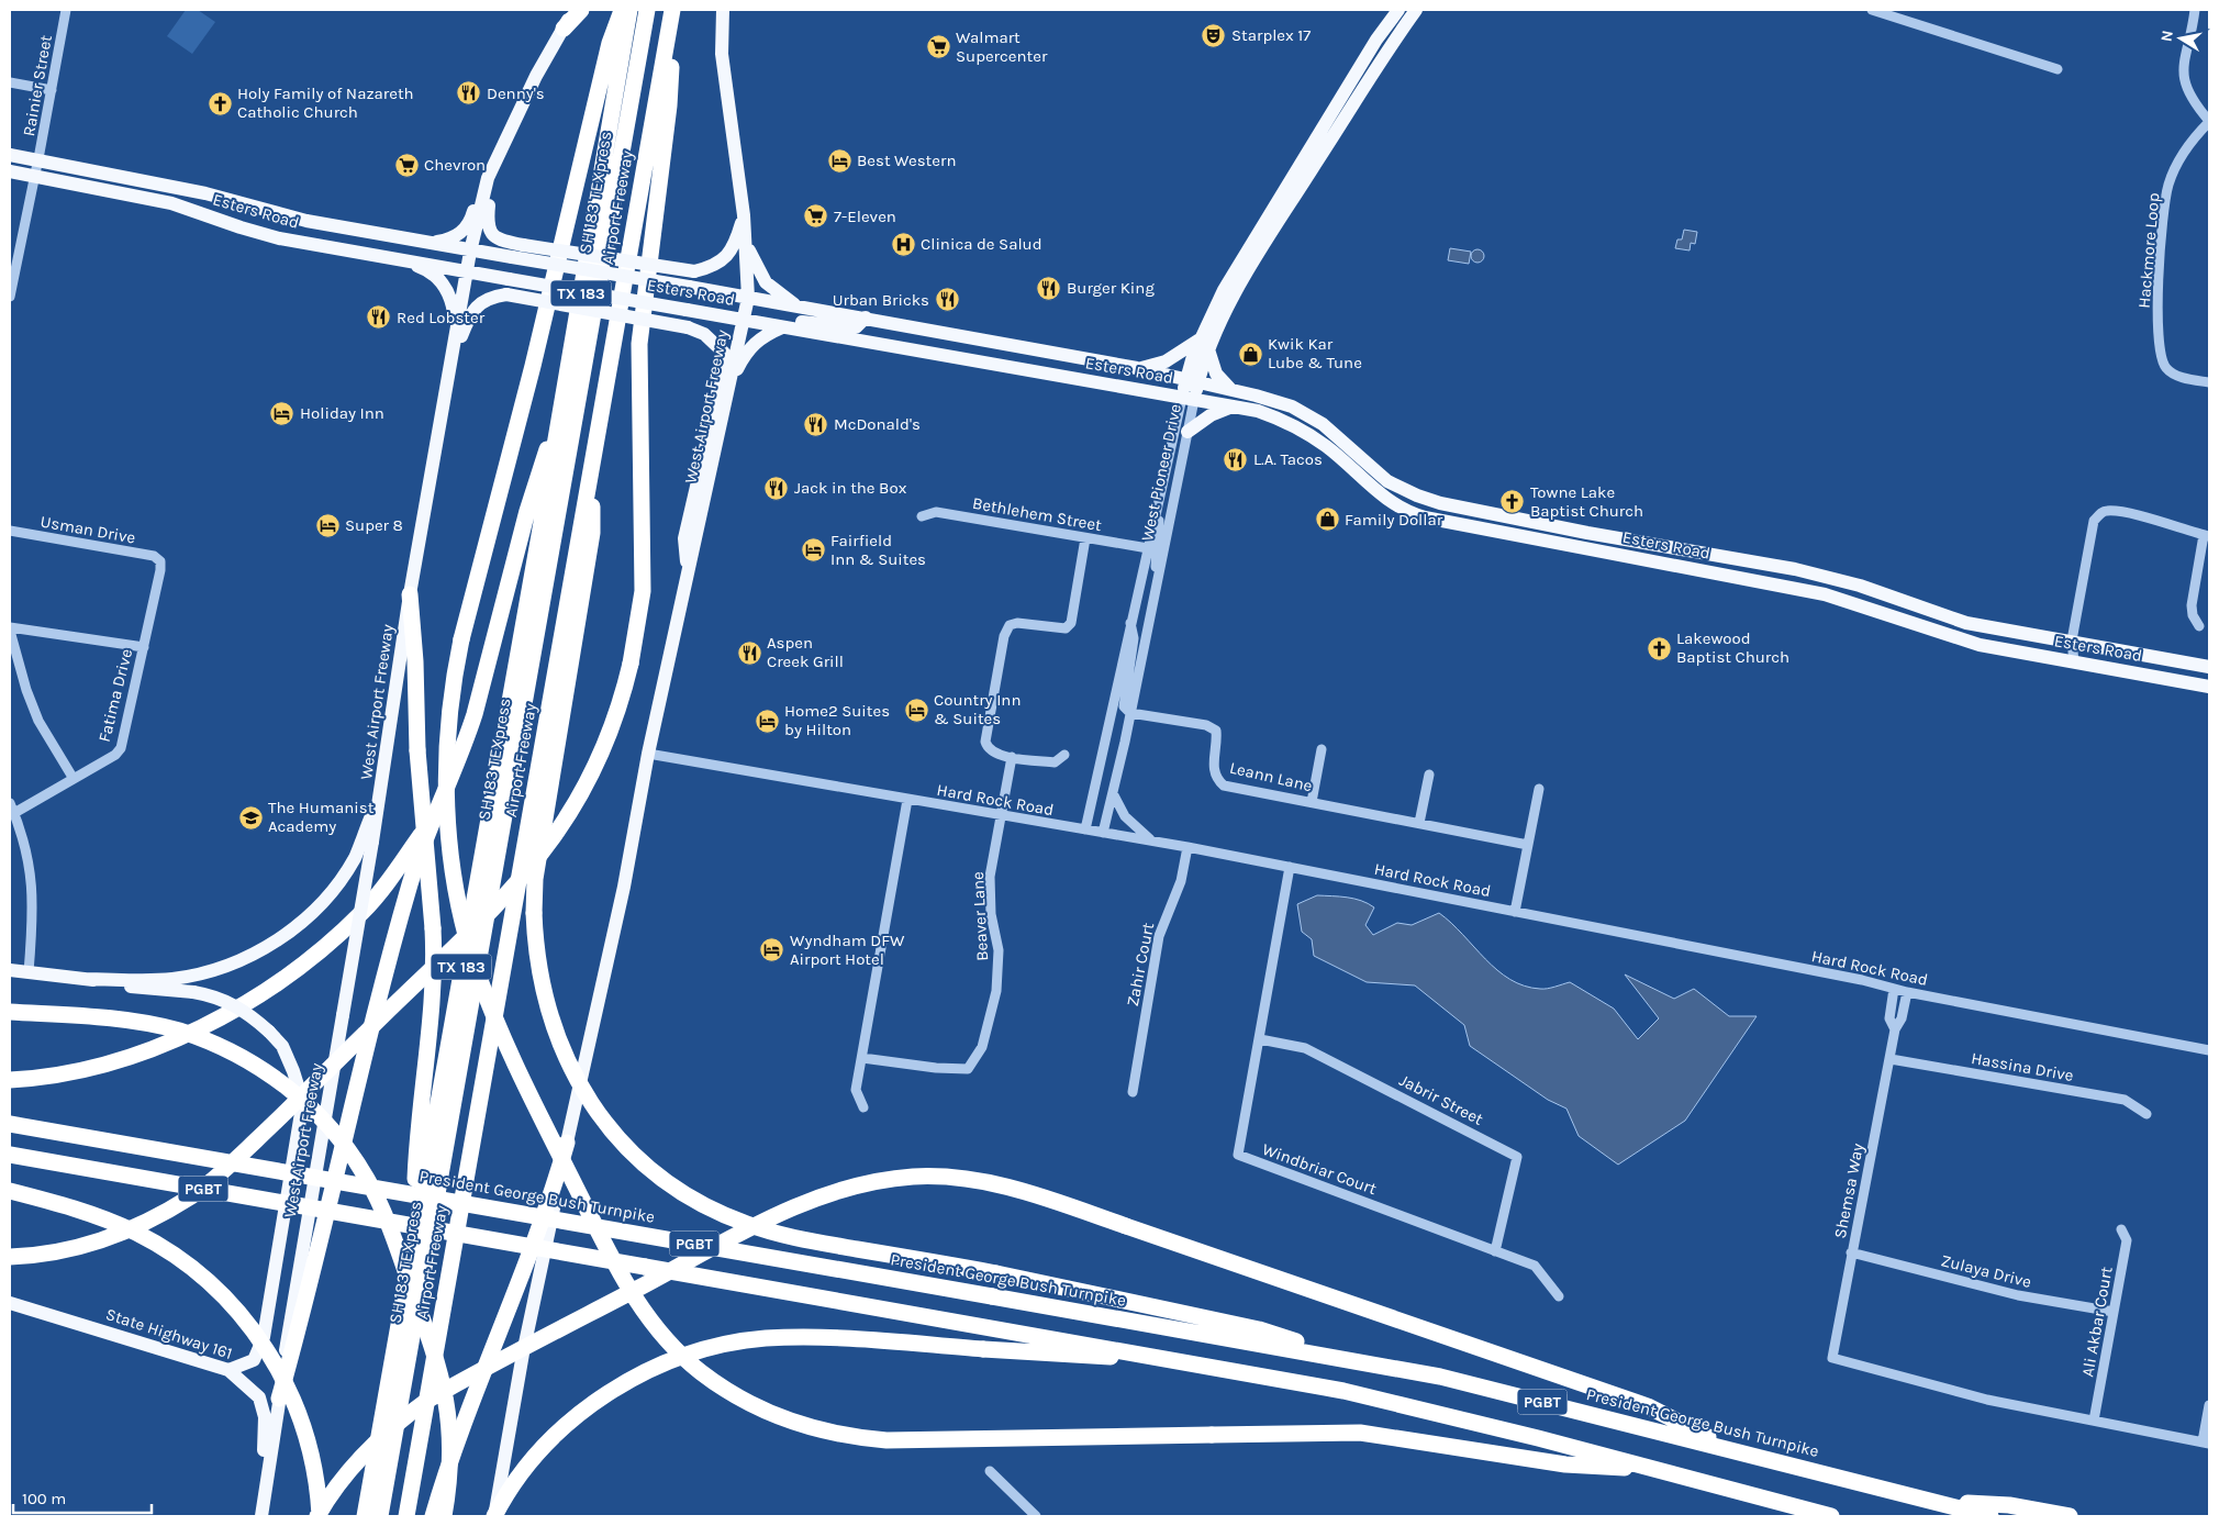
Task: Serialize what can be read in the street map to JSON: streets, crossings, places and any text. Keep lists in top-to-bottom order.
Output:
{
  "streets": {
    "highway": [
      "SH 183 TEXpress",
      "Airport Freeway",
      "TX 183",
      "PGBT",
      "President George Bush Turnpike"
    ],
    "main road": [
      "Esters Road",
      "West Airport Freeway",
      "West Pioneer Drive",
      "State Highway 161"
    ],
    "street": [
      "Rainier Street",
      "Hackmore Loop",
      "Bethlehem Street",
      "Usman Drive",
      "Fatima Drive",
      "Leann Lane",
      "Hard Rock Road",
      "Beaver Lane",
      "Zahir Court",
      "Hassina Drive",
      "Jabrir Street",
      "Windbriar Court",
      "Shemsa Way",
      "Zulaya Drive",
      "Ali Akbar Court"
    ]
  },
  "crossings": [
    ["Rainier Street", "Esters Road"],
    ["Esters Road", "West Airport Freeway"],
    ["Esters Road", "West Pioneer Drive"],
    ["West Airport Freeway", "Hard Rock Road"],
    ["West Airport Freeway", "State Highway 161"],
    ["West Pioneer Drive", "Bethlehem Street"],
    ["West Pioneer Drive", "Leann Lane"],
    ["West Pioneer Drive", "Hard Rock Road"],
    ["Usman Drive", "Fatima Drive"],
    ["Hard Rock Road", "Beaver Lane"],
    ["Hard Rock Road", "Zahir Court"],
    ["Hard Rock Road", "Windbriar Court"],
    ["Hard Rock Road", "Shemsa Way"],
    ["Hassina Drive", "Shemsa Way"],
    ["Jabrir Street", "Windbriar Court"],
    ["Shemsa Way", "Zulaya Drive"],
    ["Shemsa Way", "Ali Akbar Court"],
    ["Zulaya Drive", "Ali Akbar Court"]
  ],
  "places": {
    "theatre": ["Starplex 17"],
    "supermarket": ["Walmart Supercenter", "Chevron", "7-Eleven"],
    "restaurant": [
      "Denny's",
      "Burger King",
      "Urban Bricks",
      "Red Lobster",
      "McDonald's",
      "L.A. Tacos",
      "Jack in the Box",
      "Aspen Creek Grill"
    ],
    "church": ["Holy Family of Nazareth Catholic Church", "Towne Lake Baptist Church", "Lakewood Baptist Church"],
    "hotel": [
      "Best Western",
      "Holiday Inn",
      "Super 8",
      "Fairfield Inn & Suites",
      "Country Inn & Suites",
      "Home2 Suites by Hilton",
      "Wyndham DFW Airport Hotel"
    ],
    "hospital": ["Clinica de Salud"],
    "shop": ["Kwik Kar Lube & Tune", "Family Dollar"],
    "school or university": ["The Humanist Academy"]
  },
  "scale_bar": "100 m",
  "north": "left"
}
